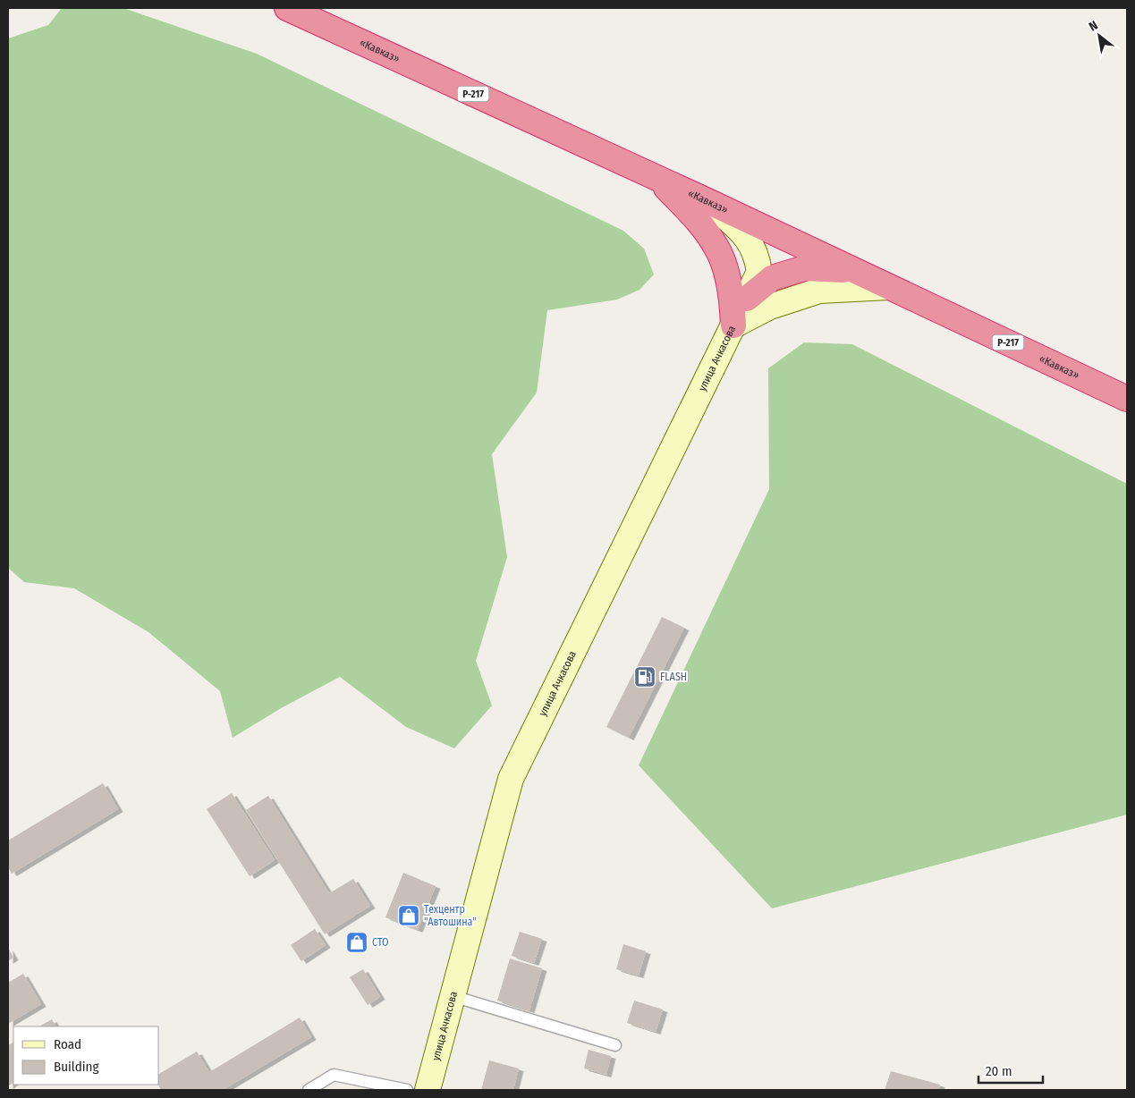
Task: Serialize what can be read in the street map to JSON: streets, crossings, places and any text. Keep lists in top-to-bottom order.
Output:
{
  "streets": {
    "highway": ["«Кавказ»", "Р-217"],
    "main road": ["улица Ачкасова"]
  },
  "crossings": [
    ["«Кавказ»", "улица Ачкасова"]
  ],
  "places": {
    "fuel station": ["FLASH"],
    "shop": ["Техцентр \"Автошина\"", "СТО"]
  },
  "legend": ["Road", "Building"],
  "scale_bar": "20 m",
  "north": "top left"
}
